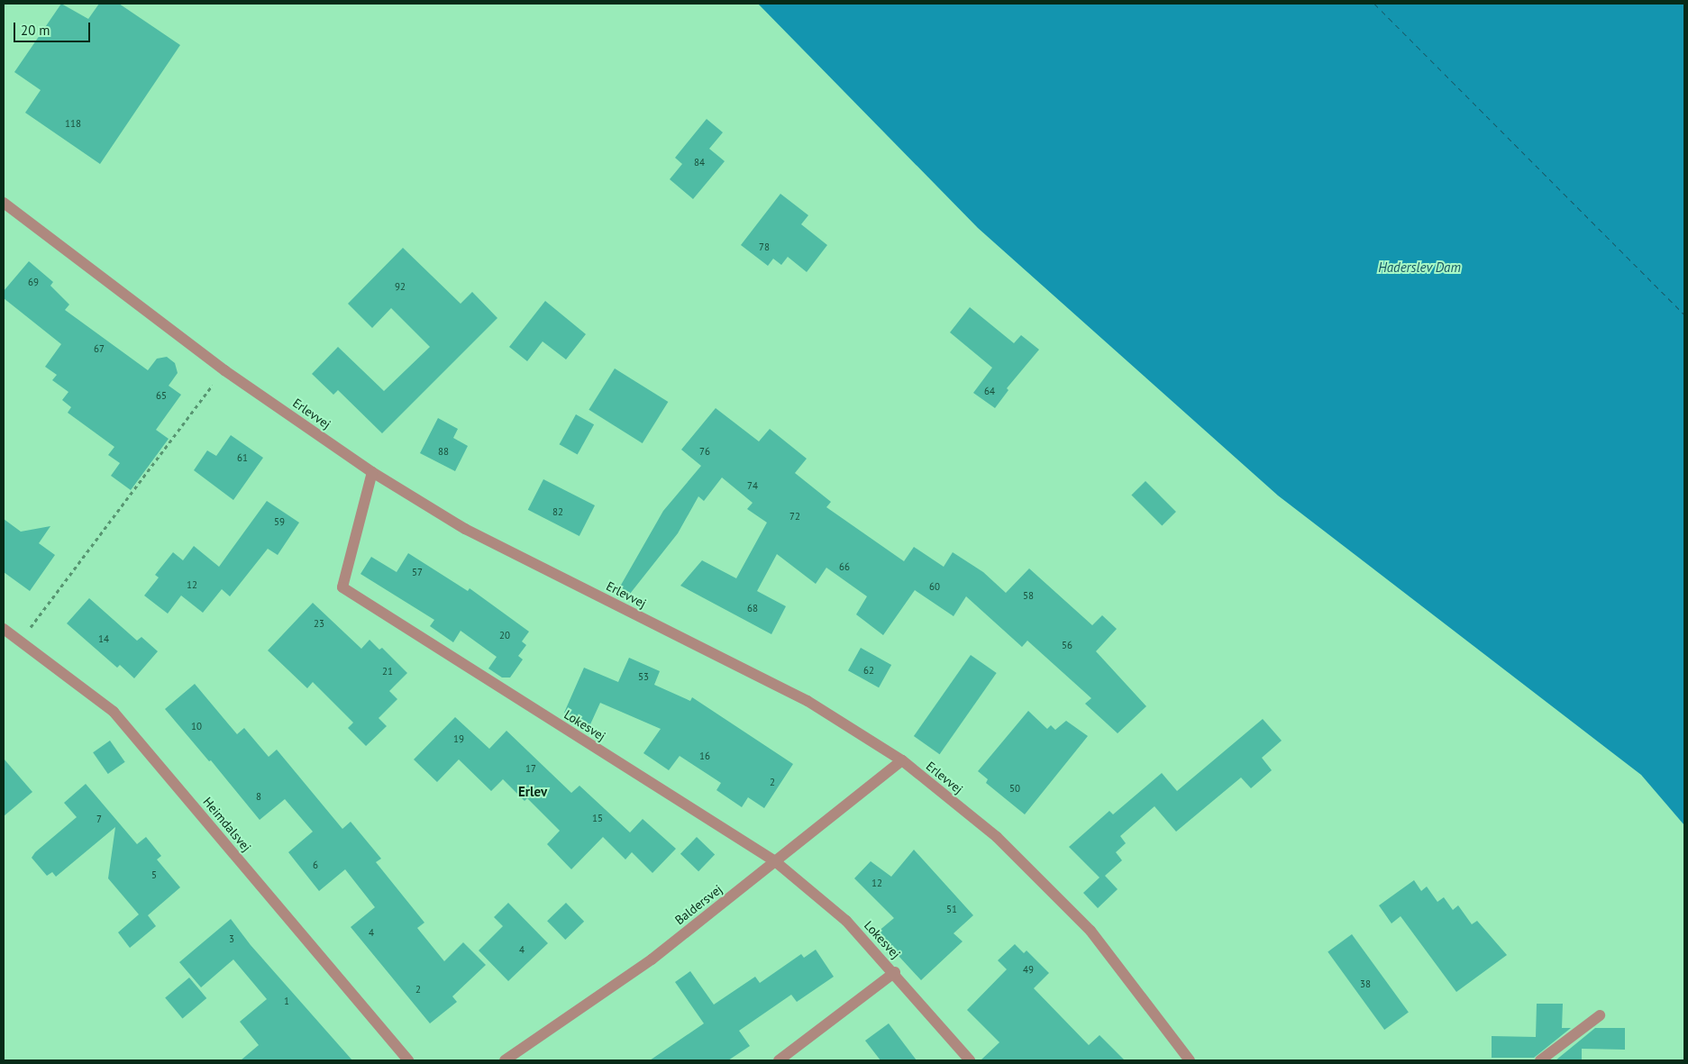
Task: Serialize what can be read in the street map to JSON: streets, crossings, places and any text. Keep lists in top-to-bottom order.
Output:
{
  "streets": {
    "street": [
      "Erlevvej",
      "Lokesvej",
      "Heimdalsvej",
      "Baldersvej"
    ]
  },
  "crossings": [
    ["Erlevvej", "Lokesvej"],
    ["Erlevvej", "Baldersvej"],
    ["Lokesvej", "Baldersvej"]
  ],
  "districts": ["Erlev"],
  "water": ["Haderslev Dam"],
  "house_numbers": [
    "118",
    "84",
    "78",
    "69",
    "92",
    "67",
    "64",
    "65",
    "88",
    "76",
    "61",
    "74",
    "82",
    "72",
    "59",
    "66",
    "57",
    "12",
    "60",
    "58",
    "68",
    "23",
    "20",
    "14",
    "56",
    "62",
    "21",
    "53",
    "10",
    "19",
    "16",
    "17",
    "2",
    "50",
    "8",
    "15",
    "7",
    "6",
    "5",
    "12",
    "51",
    "4",
    "3",
    "4",
    "49",
    "38",
    "2",
    "1"
  ],
  "scale_bar": "20 m"
}
